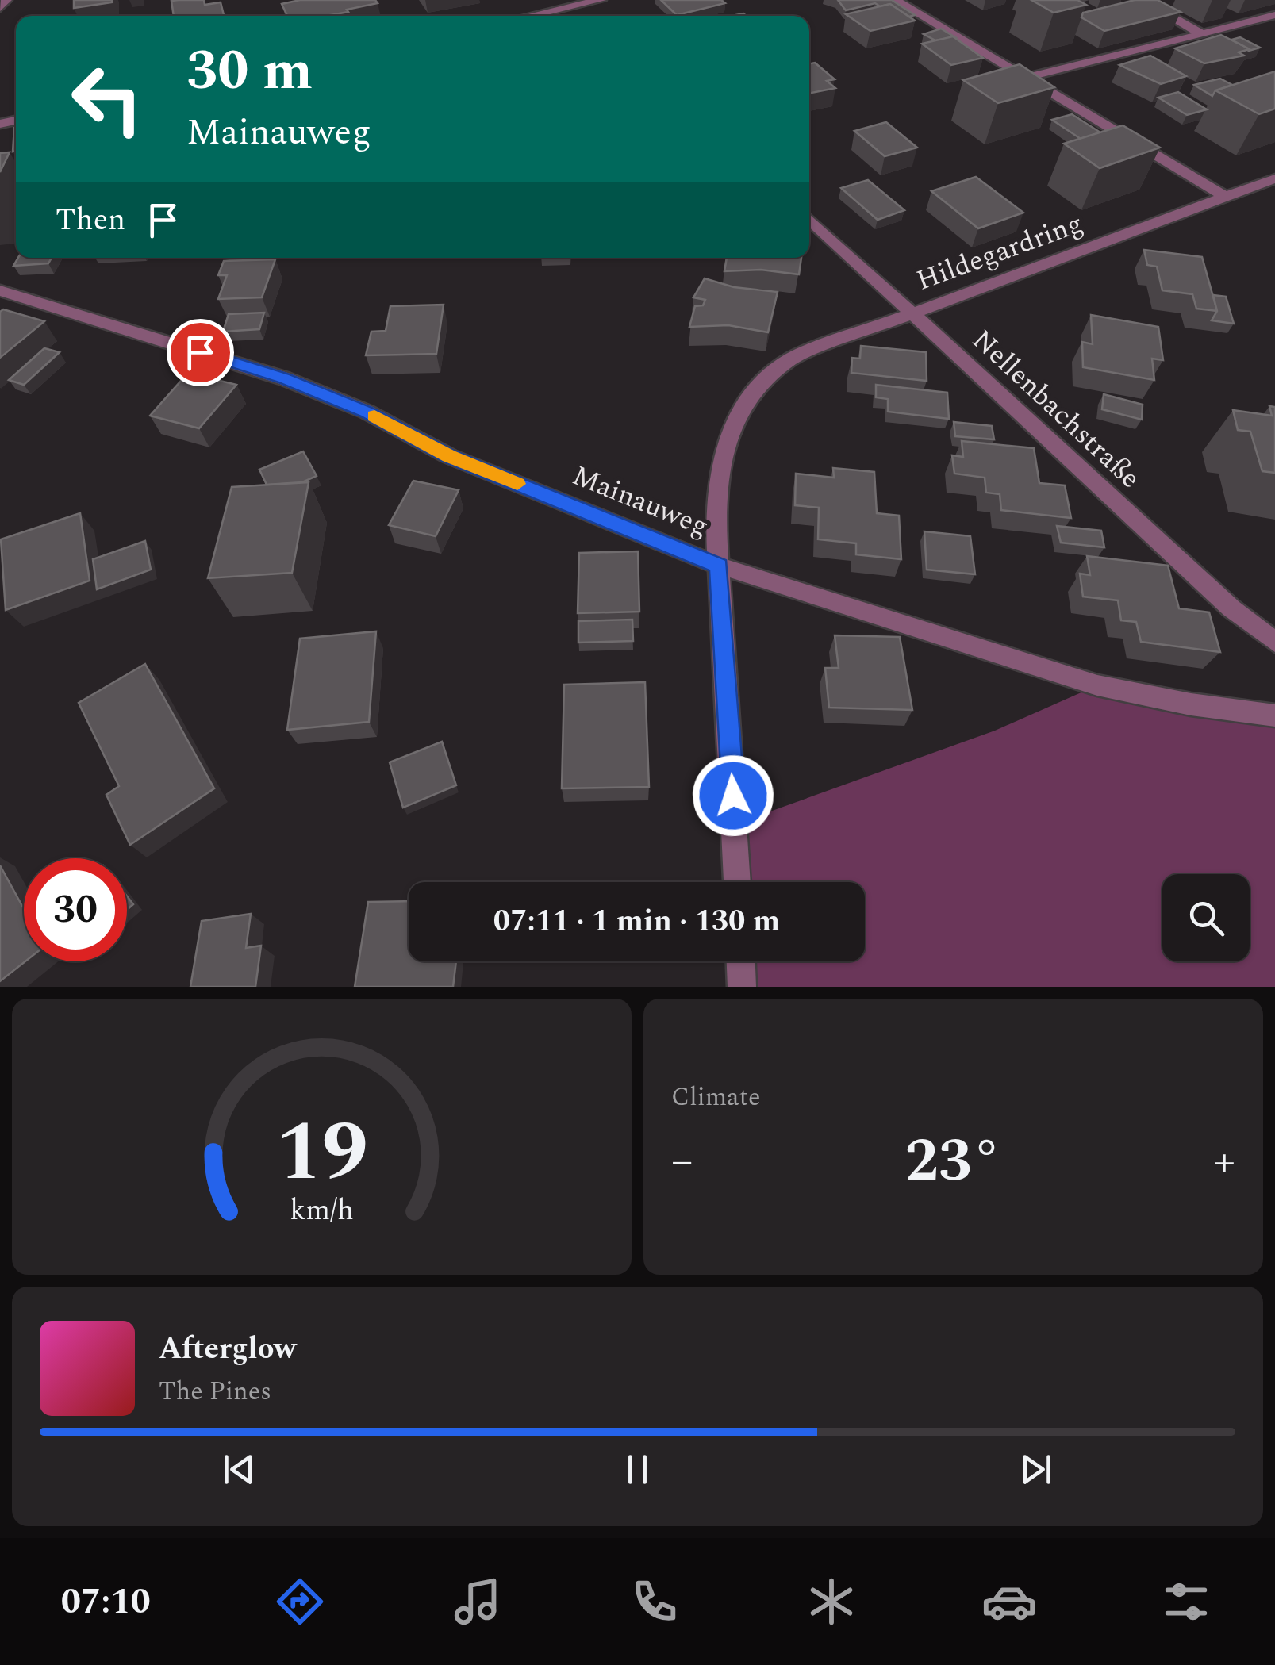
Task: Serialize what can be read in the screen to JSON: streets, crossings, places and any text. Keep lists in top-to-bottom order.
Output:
{
  "streets": {
    "street": ["Hildegardring", "Nellenbachstraße", "Mainauweg"]
  },
  "crossings": [
    ["Hildegardring", "Nellenbachstraße"],
    ["Hildegardring", "Mainauweg"]
  ],
  "page": {
    "turn": ["30 m", "Mainauweg"],
    "then": "Then",
    "limit": "30",
    "trip": "07:11 · 1 min · 130 m",
    "tile": "Climate",
    "heat": ["−", "23°", "+"],
    "song": ["Afterglow", "The Pines"],
    "tabs": "07:10",
    "gauge": ["19", "km/h"]
  }
}
